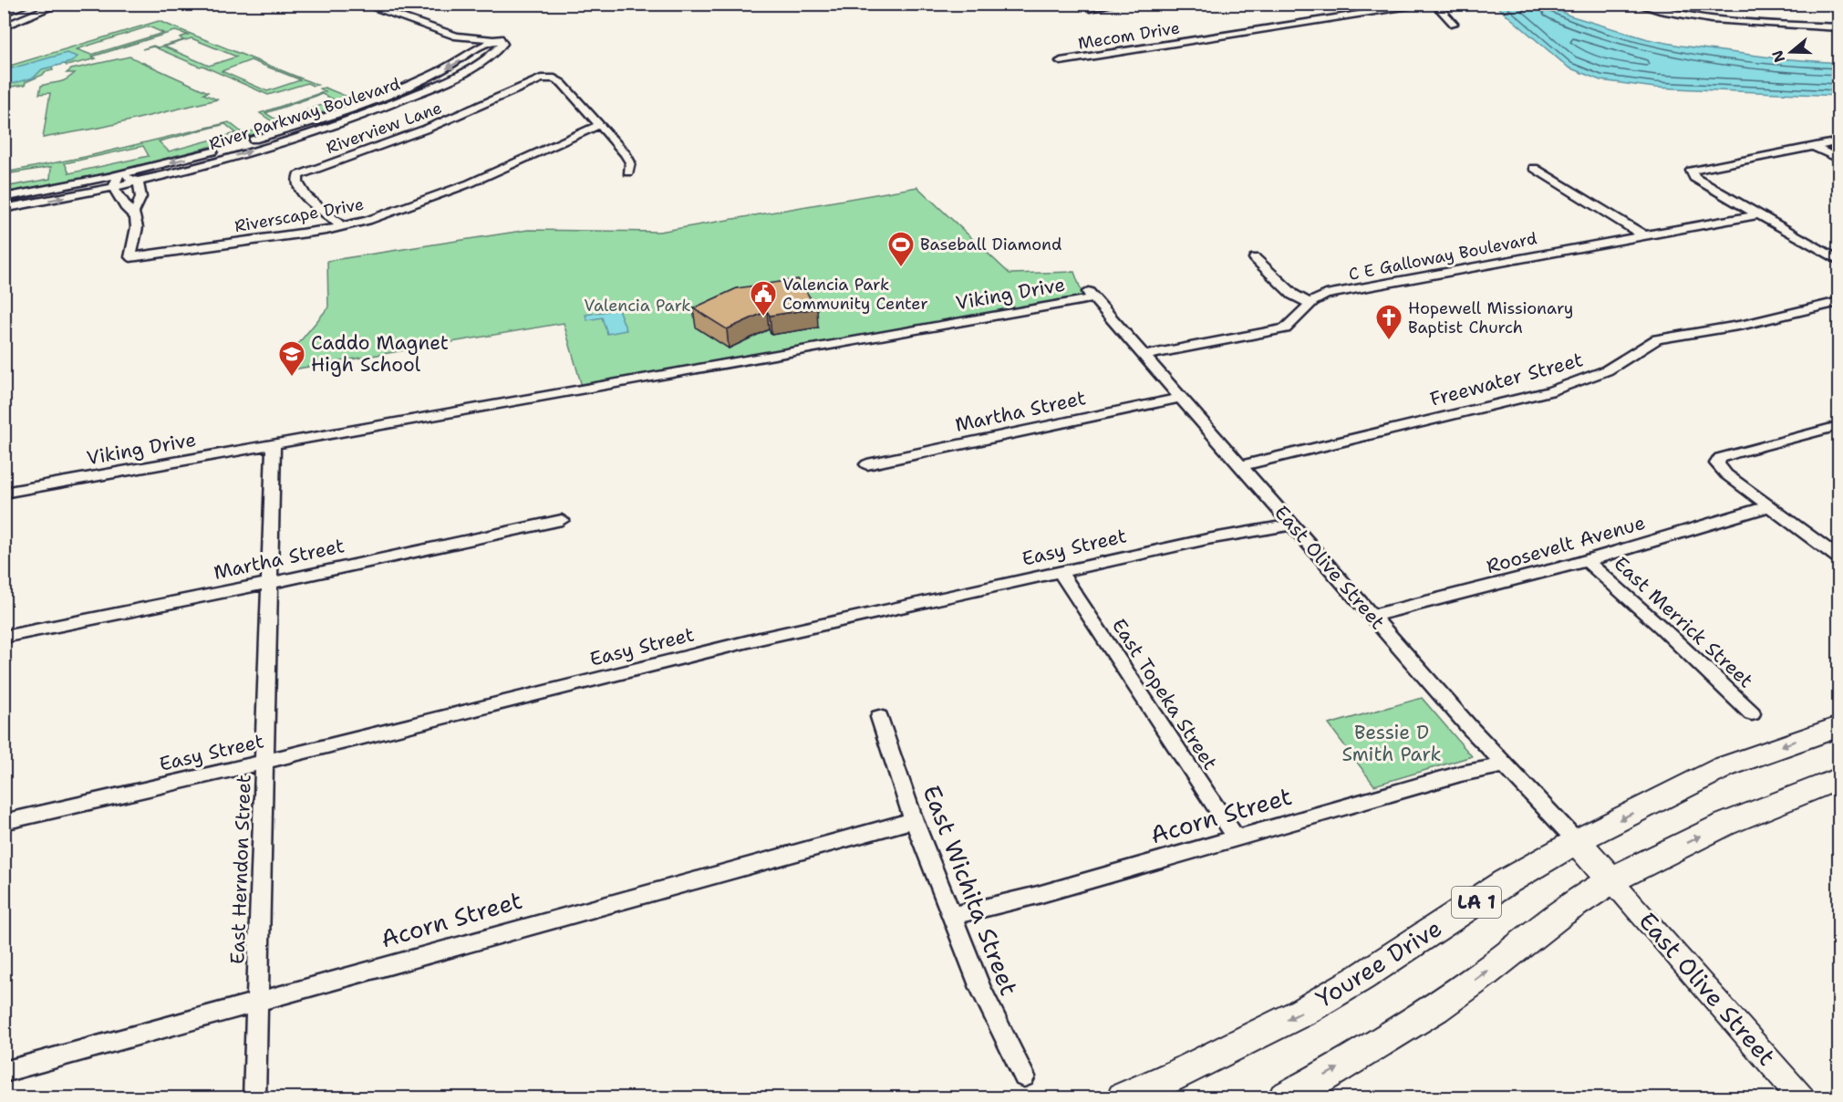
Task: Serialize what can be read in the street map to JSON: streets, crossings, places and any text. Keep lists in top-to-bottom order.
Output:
{
  "streets": {
    "main road": ["LA 1", "Youree Drive"],
    "street": [
      "Mecom Drive",
      "River Parkway Boulevard",
      "Riverview Lane",
      "Riverscape Drive",
      "C E Galloway Boulevard",
      "Viking Drive",
      "Freewater Street",
      "Martha Street",
      "Roosevelt Avenue",
      "Easy Street",
      "East Olive Street",
      "East Merrick Street",
      "East Topeka Street",
      "Acorn Street",
      "East Herndon Street",
      "East Wichita Street"
    ]
  },
  "crossings": [
    ["River Parkway Boulevard", "Riverscape Drive"],
    ["Riverview Lane", "Riverscape Drive"],
    ["C E Galloway Boulevard", "East Olive Street"],
    ["Viking Drive", "East Olive Street"],
    ["Viking Drive", "East Herndon Street"],
    ["Freewater Street", "East Olive Street"],
    ["Martha Street", "East Olive Street"],
    ["Martha Street", "East Herndon Street"],
    ["Roosevelt Avenue", "East Olive Street"],
    ["Roosevelt Avenue", "East Merrick Street"],
    ["Easy Street", "East Olive Street"],
    ["Easy Street", "East Topeka Street"],
    ["Easy Street", "East Herndon Street"],
    ["East Olive Street", "Acorn Street"],
    ["East Olive Street", "Youree Drive"],
    ["East Topeka Street", "Acorn Street"],
    ["Acorn Street", "East Herndon Street"],
    ["Acorn Street", "East Wichita Street"]
  ],
  "parks": ["Valencia Park", "Bessie D Smith Park"],
  "places": {
    "sports": ["Baseball Diamond"],
    "public building": ["Valencia Park Community Center"],
    "church": ["Hopewell Missionary Baptist Church"],
    "school or university": ["Caddo Magnet High School"]
  },
  "north": "left"
}
